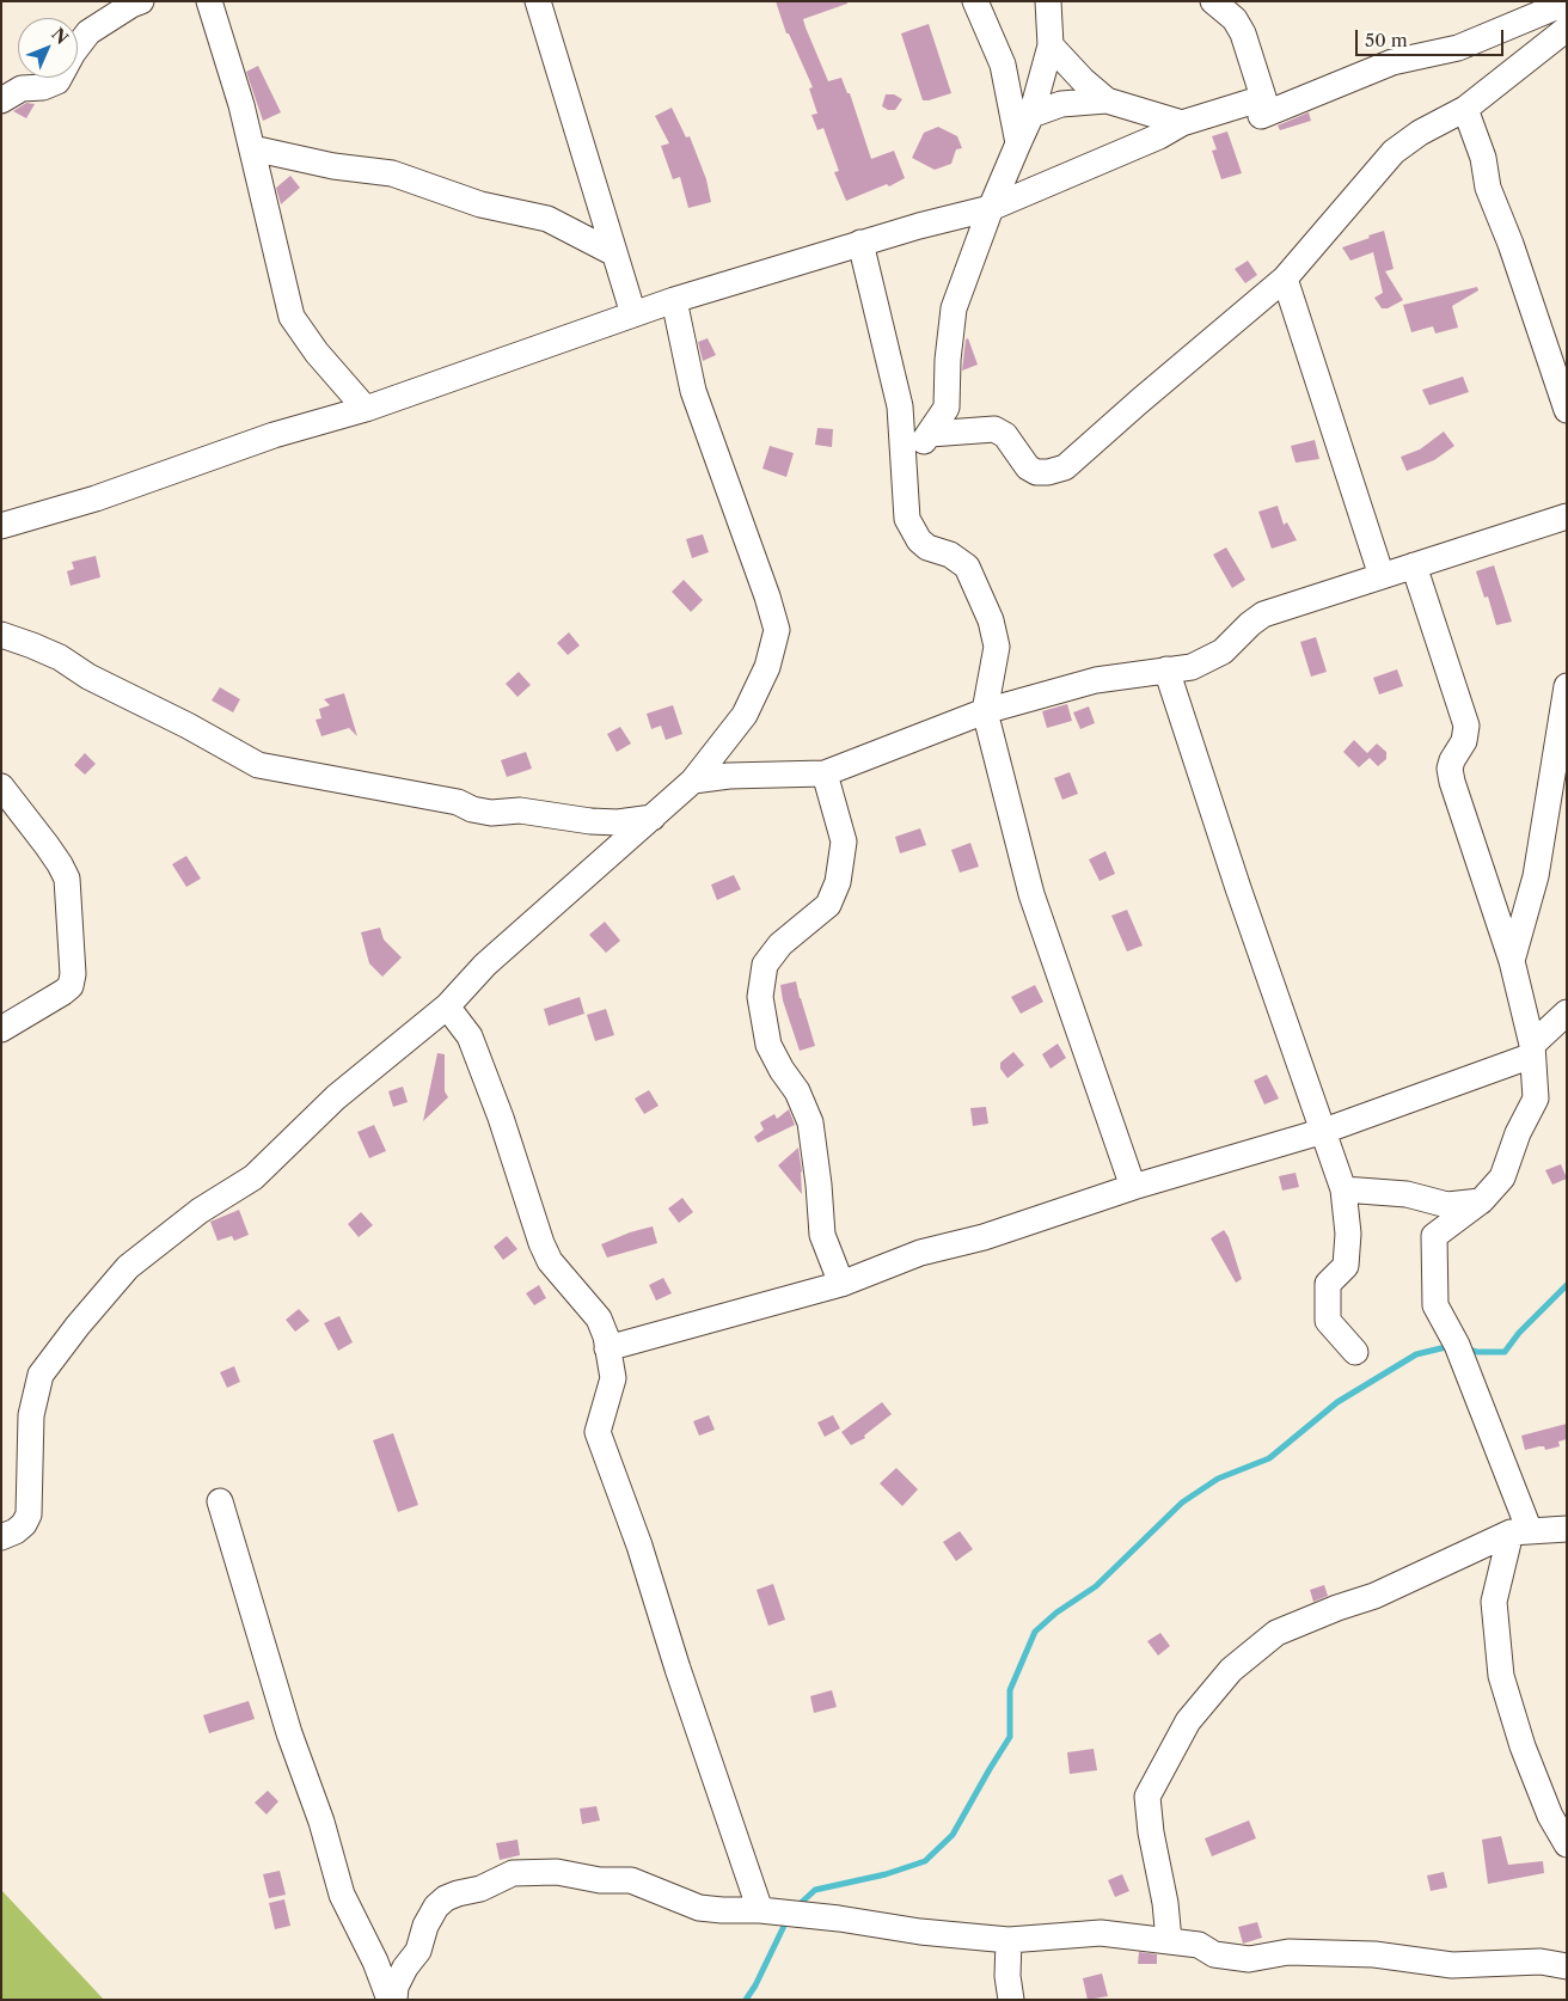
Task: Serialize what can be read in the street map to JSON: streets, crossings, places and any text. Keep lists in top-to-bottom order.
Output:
{
  "scale_bar": "50 m",
  "north": "top right"
}
